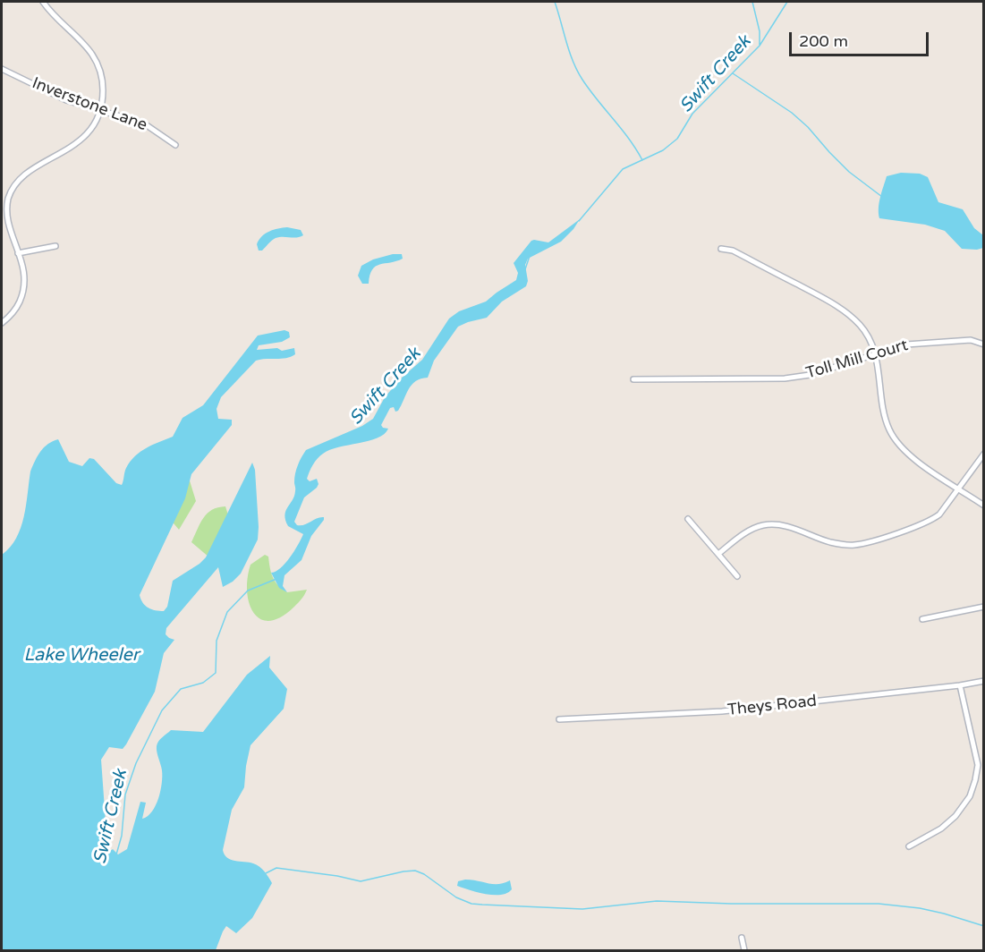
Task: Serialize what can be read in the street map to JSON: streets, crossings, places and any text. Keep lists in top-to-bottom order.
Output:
{
  "streets": {
    "street": ["Inverstone Lane", "Toll Mill Court", "Theys Road"]
  },
  "water": ["Swift Creek", "Lake Wheeler"],
  "scale_bar": "200 m"
}
